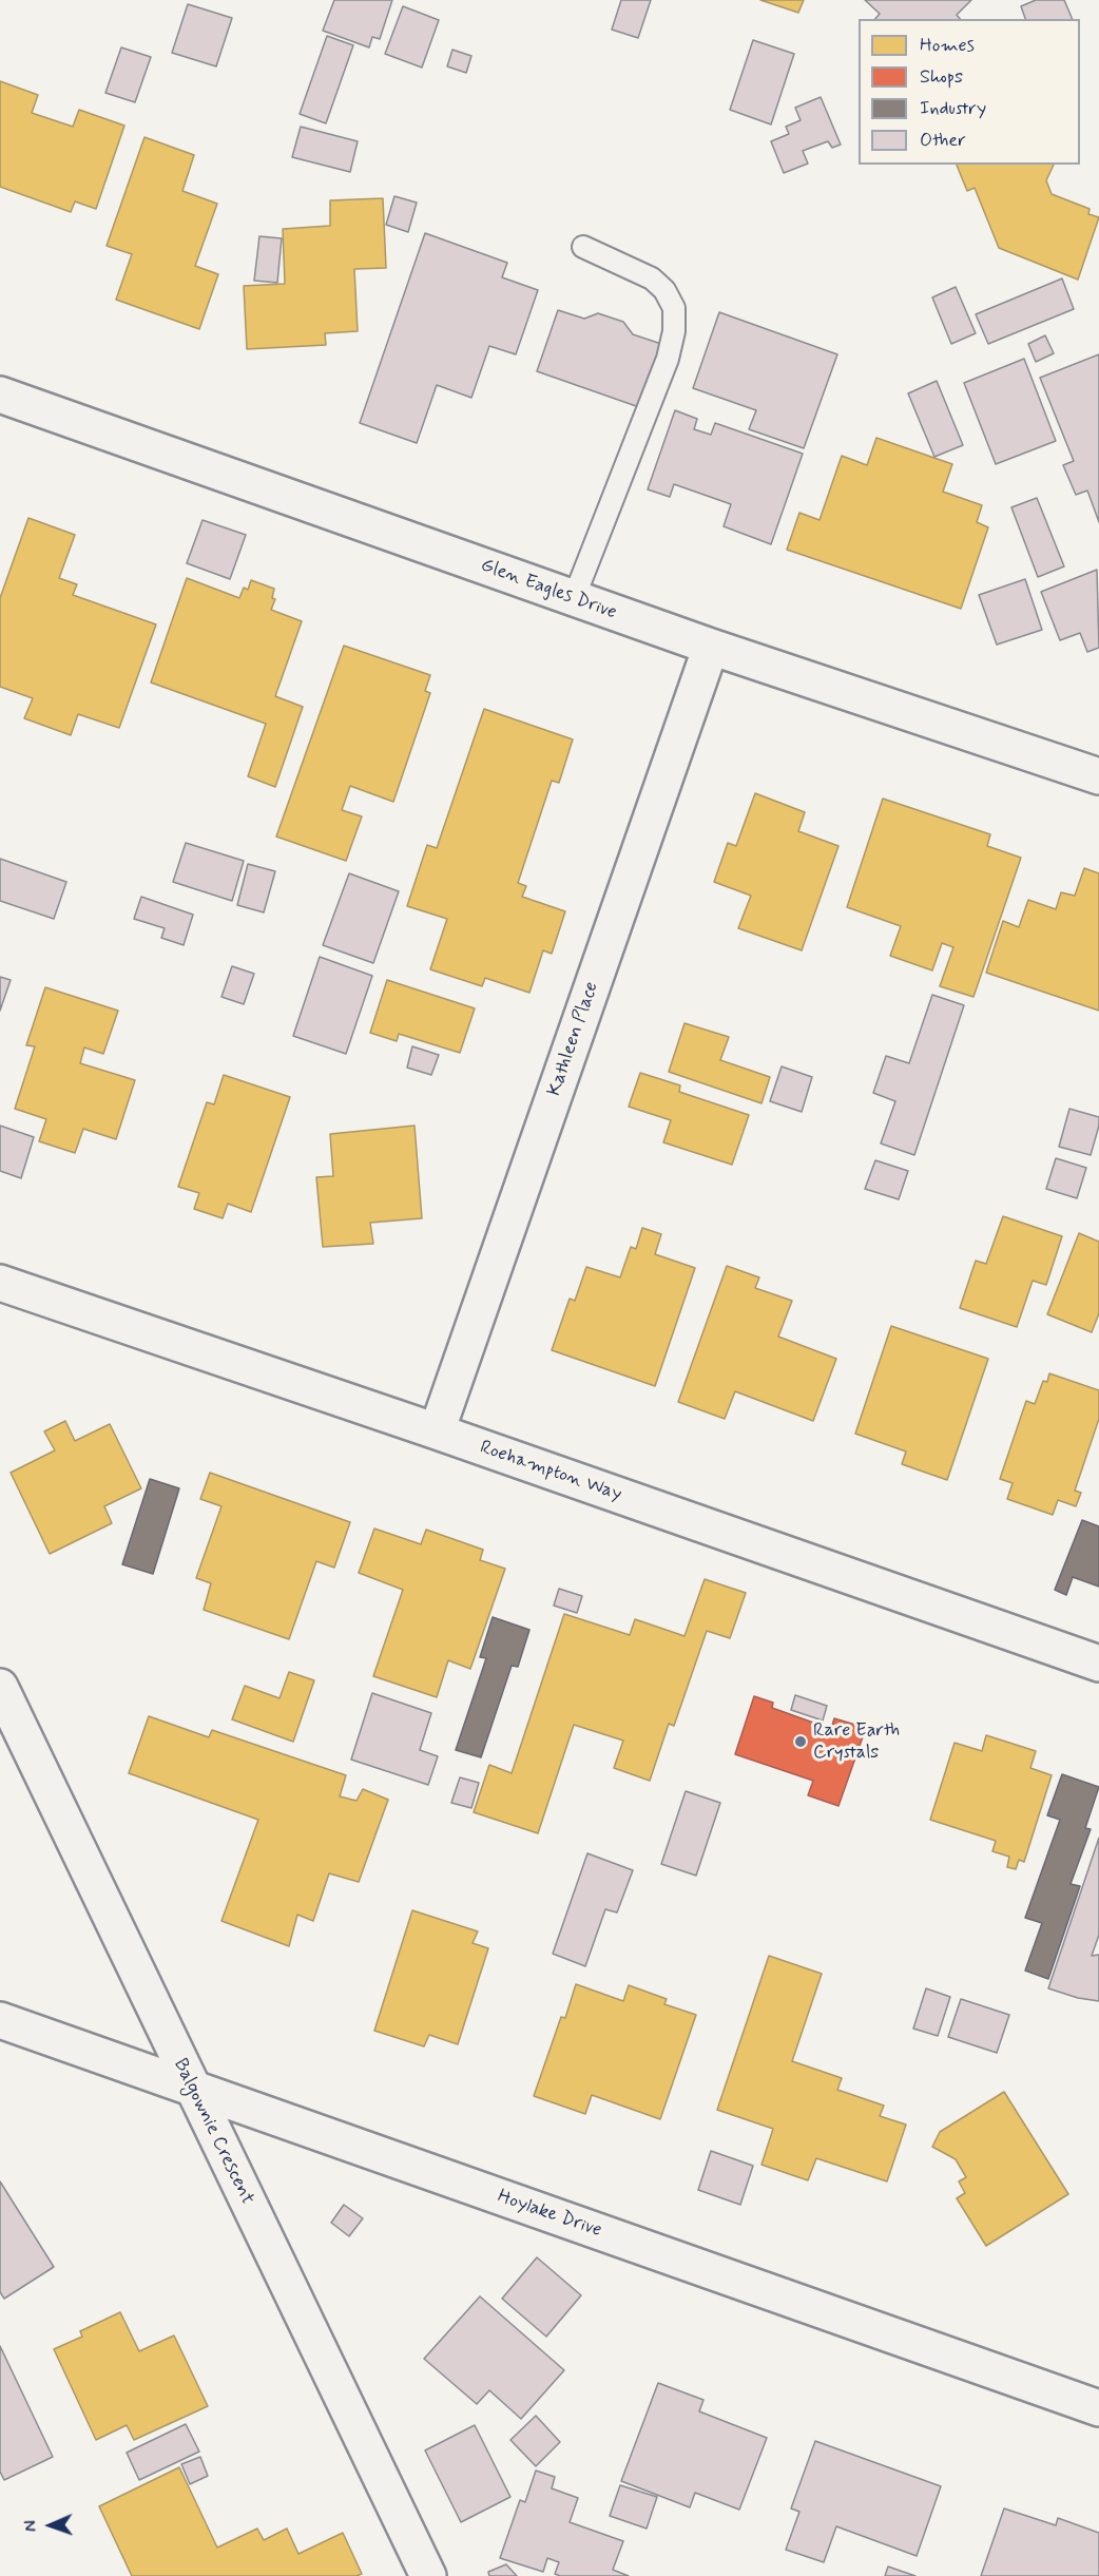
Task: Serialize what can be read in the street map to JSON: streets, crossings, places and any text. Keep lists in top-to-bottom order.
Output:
{
  "streets": {
    "street": [
      "Glen Eagles Drive",
      "Kathleen Place",
      "Roehampton Way",
      "Balgownie Crescent",
      "Hoylake Drive"
    ]
  },
  "crossings": [
    ["Glen Eagles Drive", "Kathleen Place"],
    ["Kathleen Place", "Roehampton Way"],
    ["Balgownie Crescent", "Hoylake Drive"]
  ],
  "places": ["Rare Earth Crystals"],
  "legend": [
    "Homes",
    "Shops",
    "Industry",
    "Other"
  ],
  "north": "left"
}
